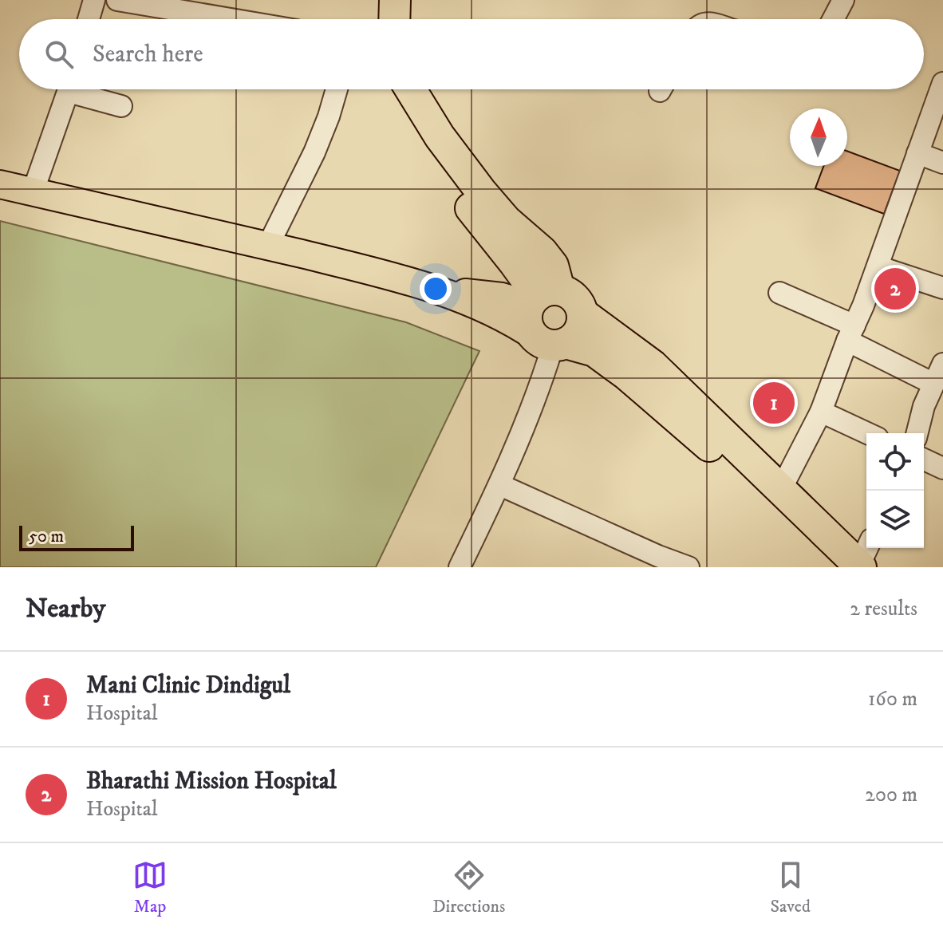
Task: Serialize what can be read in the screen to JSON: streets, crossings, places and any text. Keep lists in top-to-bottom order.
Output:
{
  "scale_bar": "50 m",
  "north": "top",
  "page": {
    "search": "Search here",
    "pins": ["2", "1"],
    "scale": "50 m",
    "heading": ["Nearby", "2 results"],
    "list": [
      {
        "mark": "1",
        "name": "Mani Clinic Dindigul",
        "note": "Hospital",
        "value": "160 m"
      },
      {
        "mark": "2",
        "name": "Bharathi Mission Hospital",
        "note": "Hospital",
        "value": "200 m"
      }
    ],
    "nav": ["Map", "Directions", "Saved"]
  }
}
